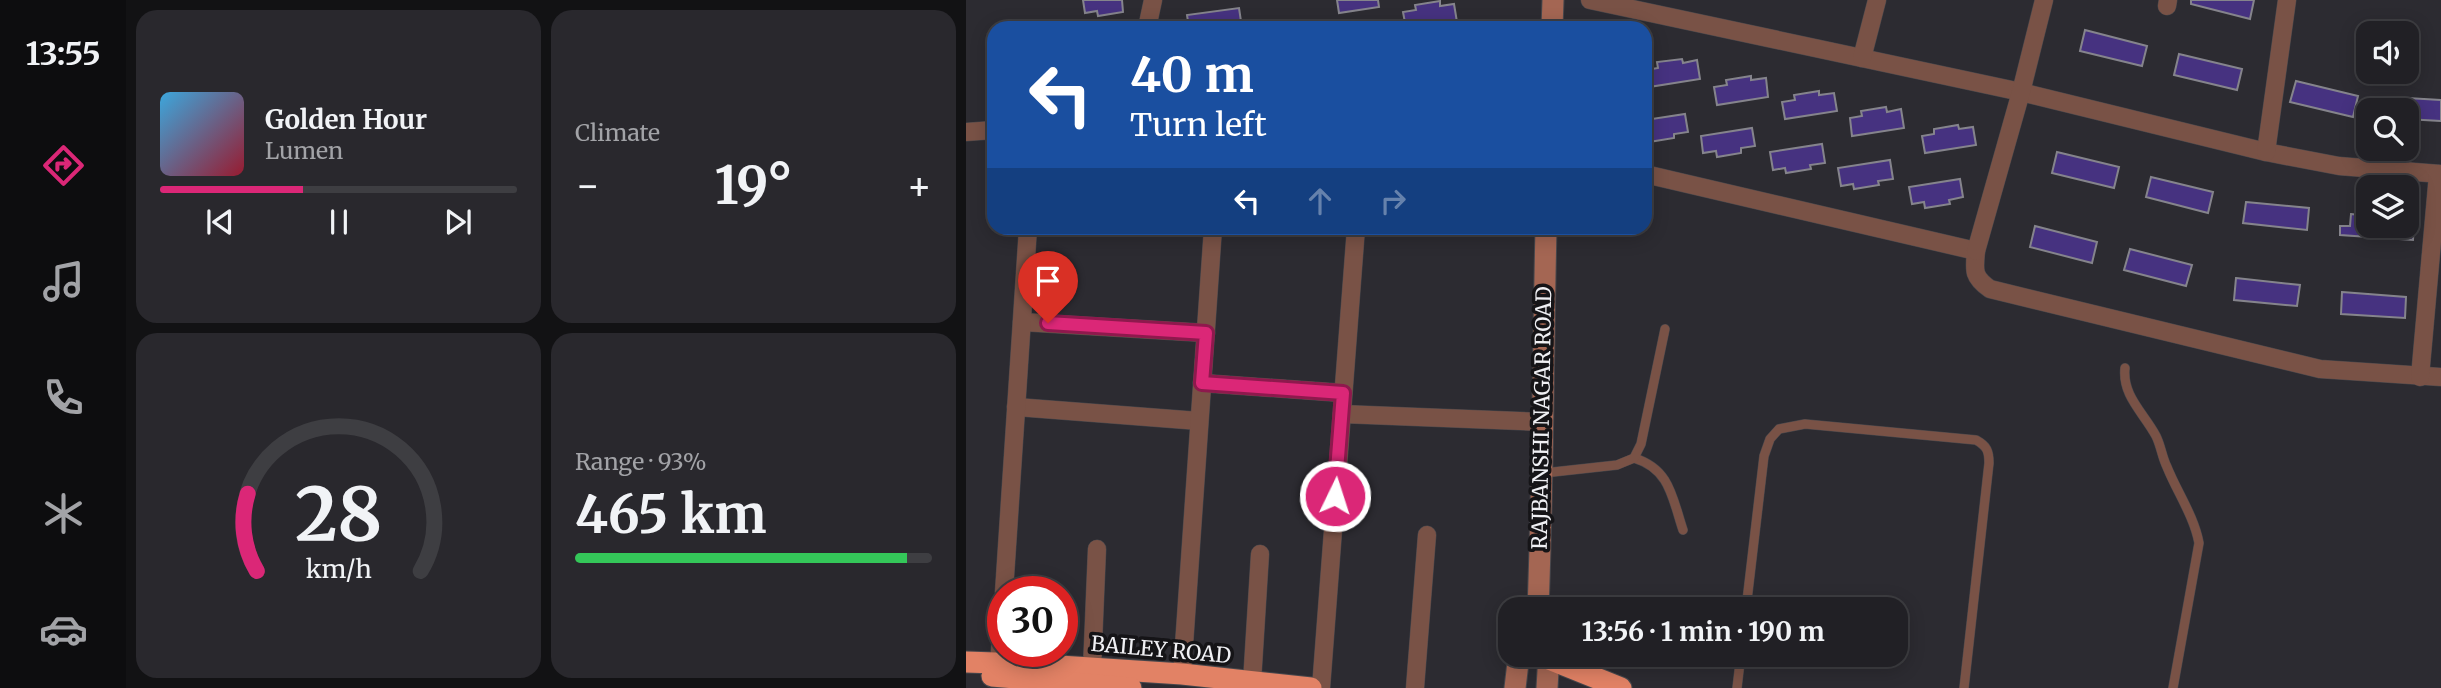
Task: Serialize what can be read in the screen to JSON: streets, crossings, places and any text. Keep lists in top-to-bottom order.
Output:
{
  "streets": {
    "highway": ["BAILEY ROAD"],
    "street": ["RAJBANSHI NAGAR ROAD"]
  },
  "page": {
    "tabs": "13:55",
    "tile": [
      "Climate",
      ["Range · 93%", "465 km"]
    ],
    "turn": ["40 m", "Turn left"],
    "song": ["Golden Hour", "Lumen"],
    "heat": ["−", "19°", "+"],
    "limit": "30",
    "trip": "13:56 · 1 min · 190 m",
    "gauge": ["28", "km/h"]
  }
}
